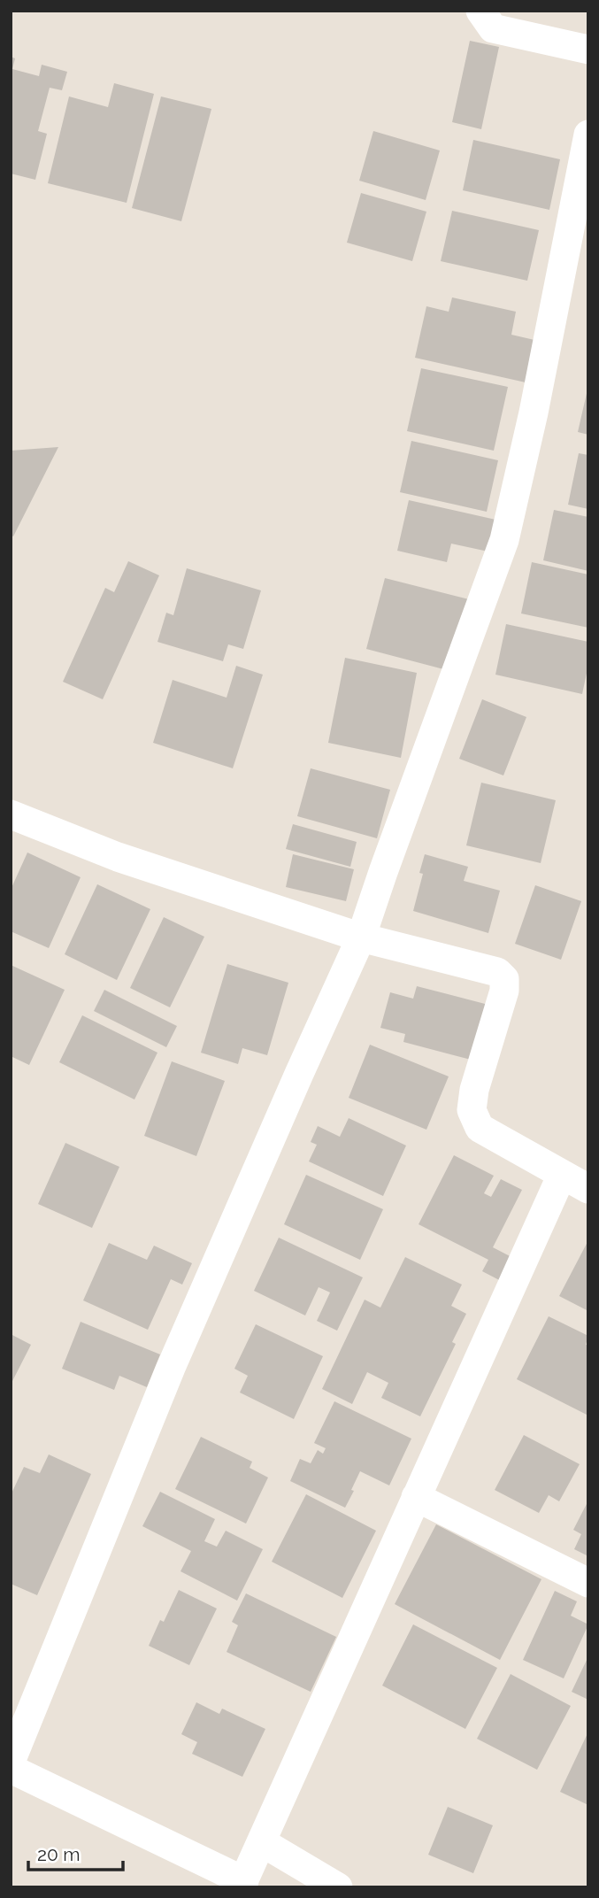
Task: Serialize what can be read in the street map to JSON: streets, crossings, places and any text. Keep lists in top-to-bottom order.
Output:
{
  "scale_bar": "20 m"
}
